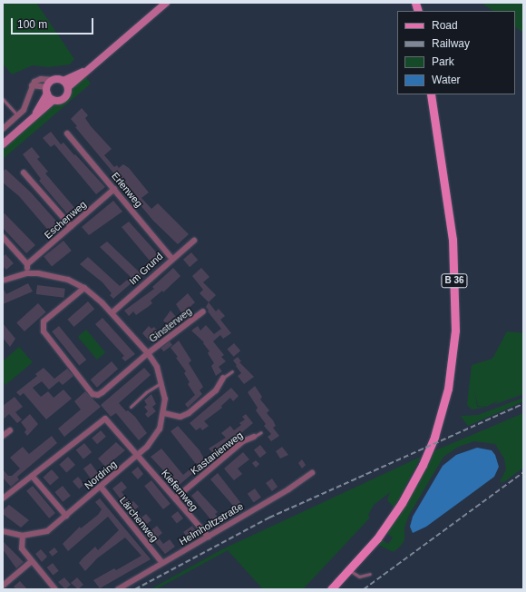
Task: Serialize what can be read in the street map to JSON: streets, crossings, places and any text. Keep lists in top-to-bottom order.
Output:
{
  "streets": {
    "main road": ["B 36"],
    "street": [
      "Erlenweg",
      "Eschenweg",
      "Im Grund",
      "Ginsterweg",
      "Kastanienweg",
      "Nordring",
      "Kiefernweg",
      "Lärchenweg",
      "Helmholtzstraße"
    ]
  },
  "crossings": [
    ["Erlenweg", "Eschenweg"],
    ["Erlenweg", "Im Grund"],
    ["Im Grund", "Nordring"],
    ["Ginsterweg", "Nordring"],
    ["Kastanienweg", "Kiefernweg"],
    ["Nordring", "Kiefernweg"],
    ["Nordring", "Lärchenweg"],
    ["Kiefernweg", "Helmholtzstraße"],
    ["Lärchenweg", "Helmholtzstraße"]
  ],
  "legend": [
    "Road",
    "Railway",
    "Park",
    "Water"
  ],
  "scale_bar": "100 m"
}
